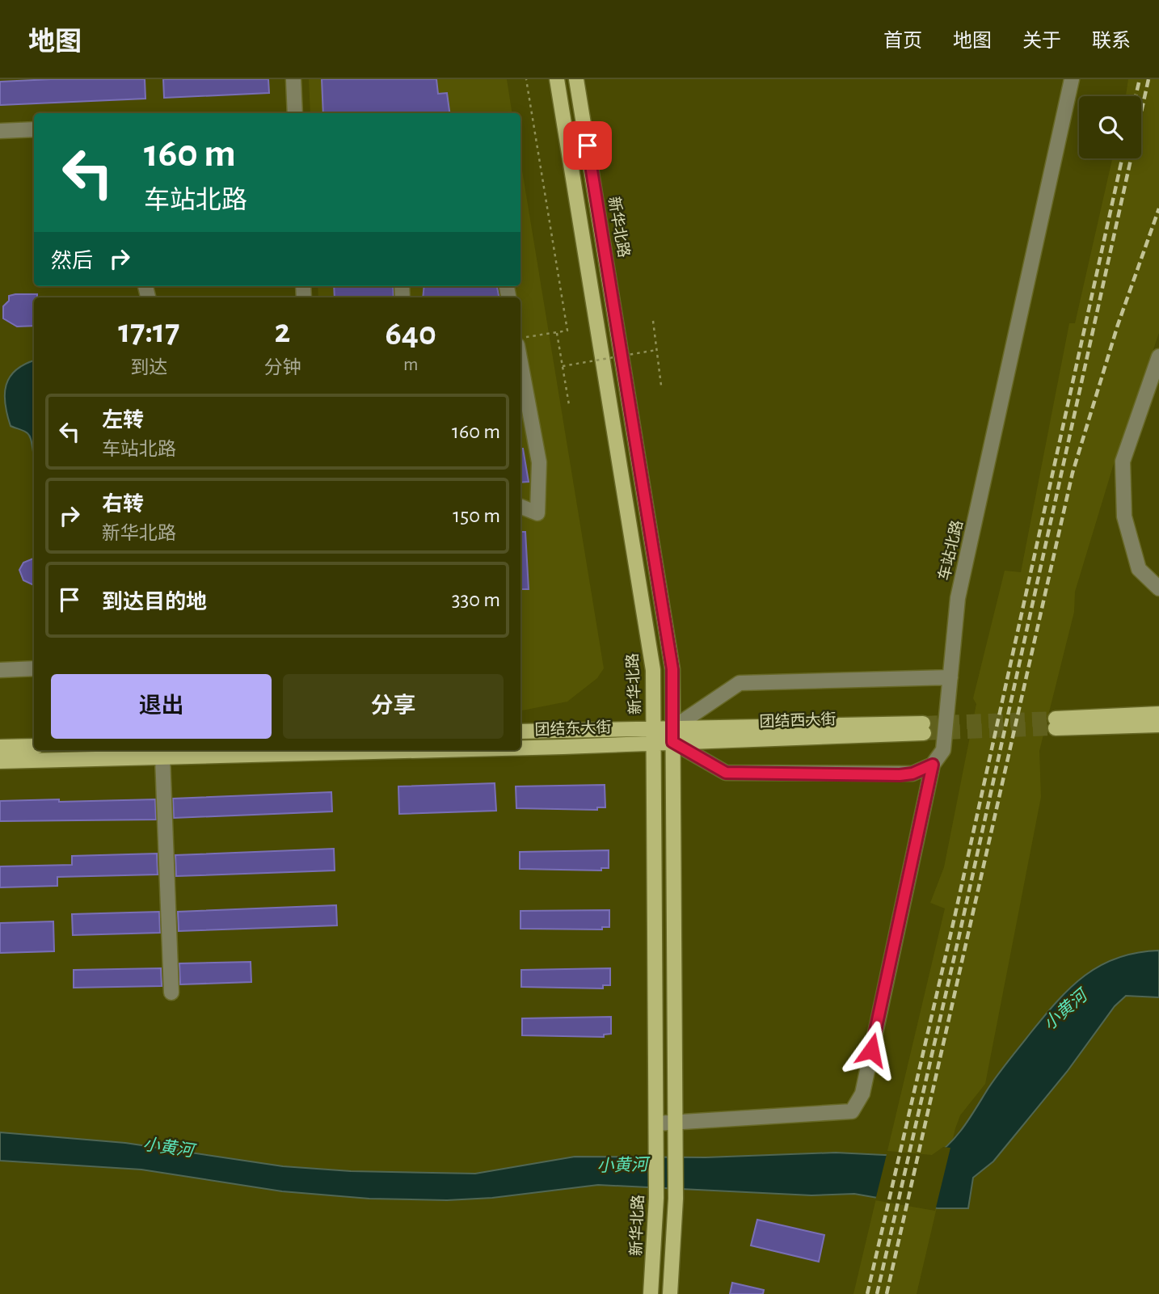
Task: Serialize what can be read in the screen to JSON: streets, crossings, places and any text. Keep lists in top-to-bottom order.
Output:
{
  "streets": {
    "main road": ["新华北路", "团结西大街", "团结东大街"],
    "street": ["车站北路"]
  },
  "crossings": [
    ["新华北路", "车站北路"],
    ["新华北路", "团结西大街"],
    ["新华北路", "团结东大街"],
    ["团结西大街", "团结东大街"]
  ],
  "water": ["小黄河"],
  "page": {
    "header": "地图",
    "nav": [
      "首页",
      "地图",
      "关于",
      "联系"
    ],
    "turn": ["160 m", "车站北路"],
    "then": "然后",
    "eta": [
      "17:17",
      "到达",
      "2",
      "分钟",
      "640",
      "m"
    ],
    "list": [
      {
        "name": "左转",
        "note": "车站北路",
        "value": "160 m"
      },
      {
        "name": "右转",
        "note": "新华北路",
        "value": "150 m"
      },
      {
        "name": "到达目的地",
        "value": "330 m"
      }
    ],
    "buttons": ["退出", "分享"]
  }
}
